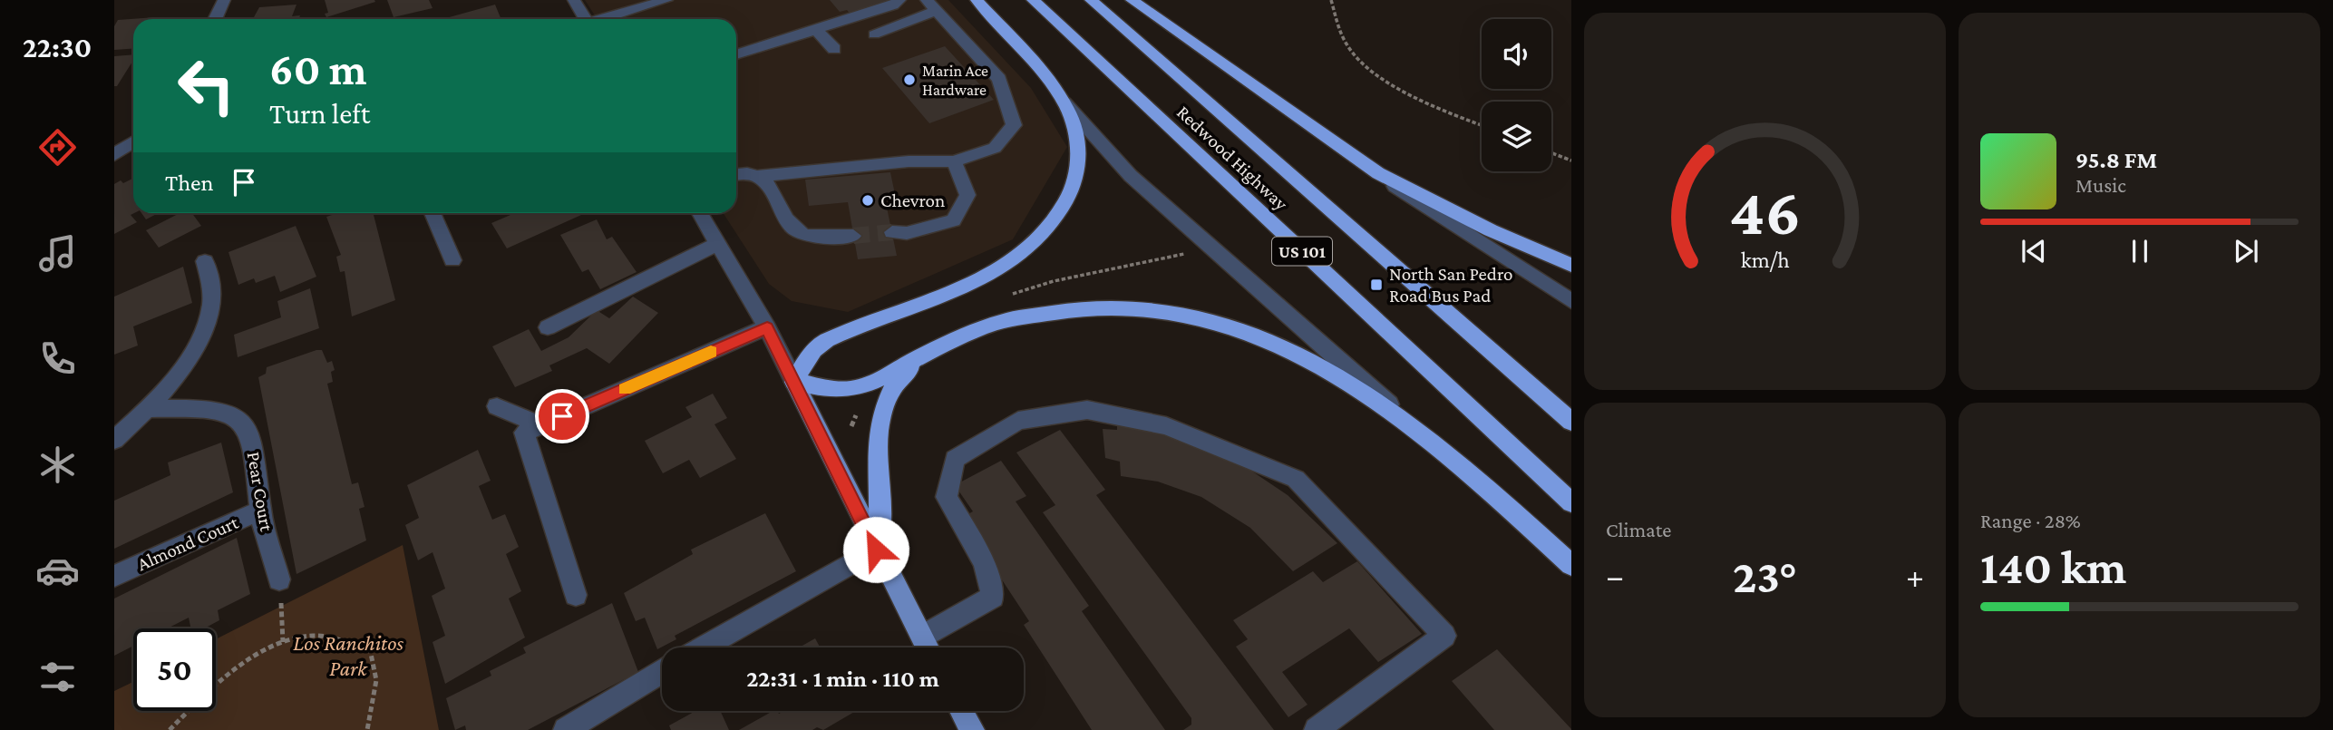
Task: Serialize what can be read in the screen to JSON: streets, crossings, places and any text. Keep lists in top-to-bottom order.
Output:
{
  "streets": {
    "highway": ["Redwood Highway", "US 101"],
    "street": ["Pear Court", "Almond Court"]
  },
  "crossings": [
    ["Pear Court", "Almond Court"]
  ],
  "parks": ["Los Ranchitos Park"],
  "places": {
    "other": ["Marin Ace Hardware", "Chevron"],
    "transit": ["North San Pedro Road Bus Pad"]
  },
  "page": {
    "tabs": "22:30",
    "turn": ["60 m", "Turn left"],
    "song": ["95.8 FM", "Music"],
    "then": "Then",
    "tile": [
      "Climate",
      ["Range · 28%", "140 km"]
    ],
    "heat": ["−", "23°", "+"],
    "limit": "50",
    "trip": "22:31 · 1 min · 110 m",
    "gauge": ["46", "km/h"]
  }
}
